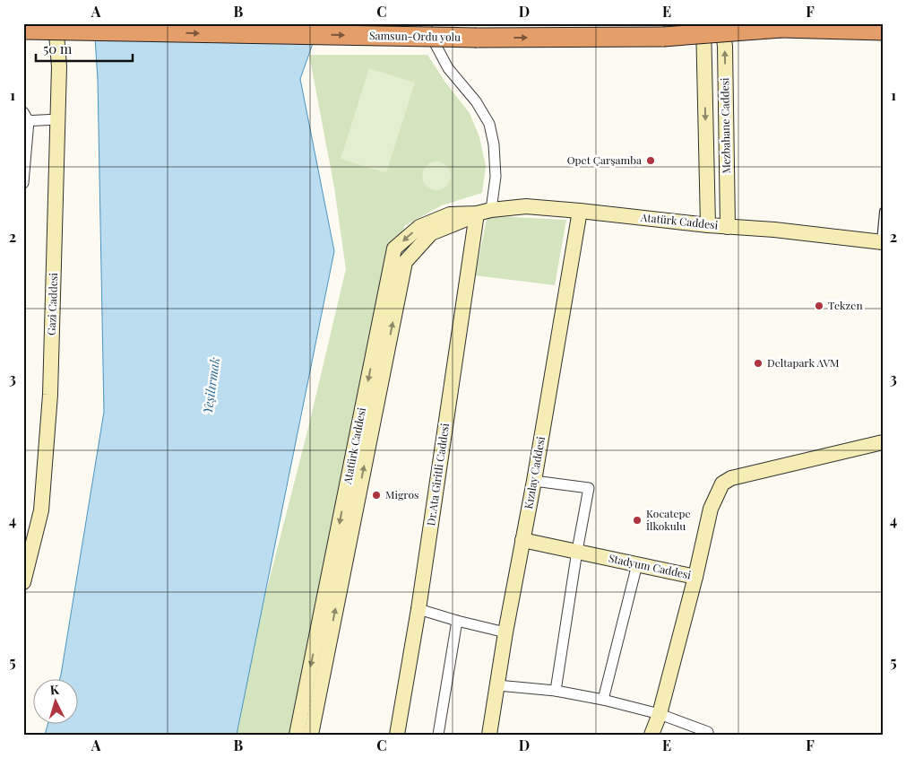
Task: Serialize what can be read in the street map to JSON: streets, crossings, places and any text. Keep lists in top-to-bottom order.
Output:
{
  "streets": {
    "highway": ["Samsun-Ordu yolu"],
    "street": [
      "Mezbahane Caddesi",
      "Atatürk Caddesi",
      "Gazi Caddesi",
      "Kızılay Caddesi",
      "Dr.Ata Giritli Caddesi",
      "Stadyum Caddesi"
    ]
  },
  "crossings": [
    ["Mezbahane Caddesi", "Atatürk Caddesi"],
    ["Atatürk Caddesi", "Kızılay Caddesi"],
    ["Atatürk Caddesi", "Dr.Ata Giritli Caddesi"],
    ["Kızılay Caddesi", "Stadyum Caddesi"]
  ],
  "one_way": ["Samsun-Ordu yolu"],
  "water": ["Yeşilırmak"],
  "places": [
    "Opet Çarşamba",
    "Tekzen",
    "Deltapark AVM",
    "Migros",
    "Kocatepe İlkokulu"
  ],
  "scale_bar": "50 m",
  "north": "top",
  "grid": {
    "columns": [
      "A",
      "B",
      "C",
      "D",
      "E",
      "F"
    ],
    "rows": [
      "1",
      "2",
      "3",
      "4",
      "5"
    ]
  }
}
